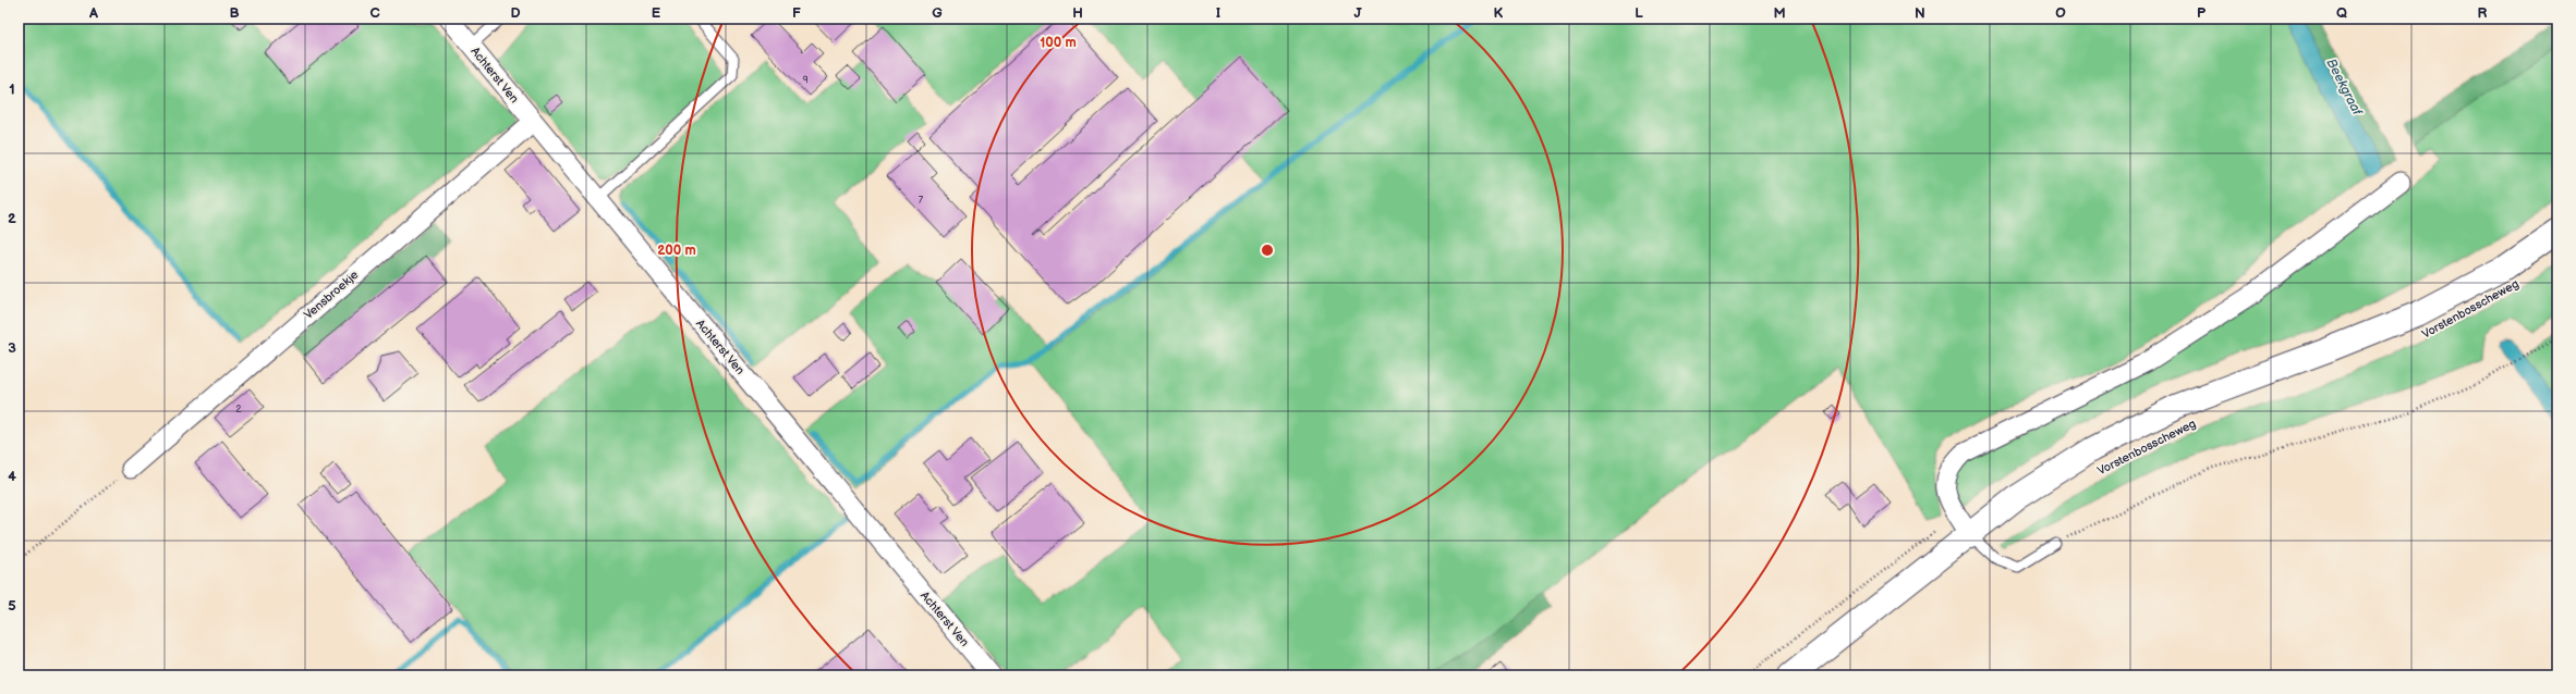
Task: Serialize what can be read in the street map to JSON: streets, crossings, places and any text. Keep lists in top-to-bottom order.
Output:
{
  "streets": {
    "street": ["Achterst Ven", "Vensbroekje", "Vorstenbosscheweg"]
  },
  "crossings": [
    ["Achterst Ven", "Vensbroekje"]
  ],
  "water": ["Beekgraaf"],
  "house_numbers": ["9", "7", "2"],
  "grid": {
    "columns": [
      "A",
      "B",
      "C",
      "D",
      "E",
      "F",
      "G",
      "H",
      "I",
      "J",
      "K",
      "L",
      "M",
      "N",
      "O",
      "P",
      "Q",
      "R"
    ],
    "rows": [
      "1",
      "2",
      "3",
      "4",
      "5"
    ]
  },
  "rings": ["100 m", "200 m"]
}
